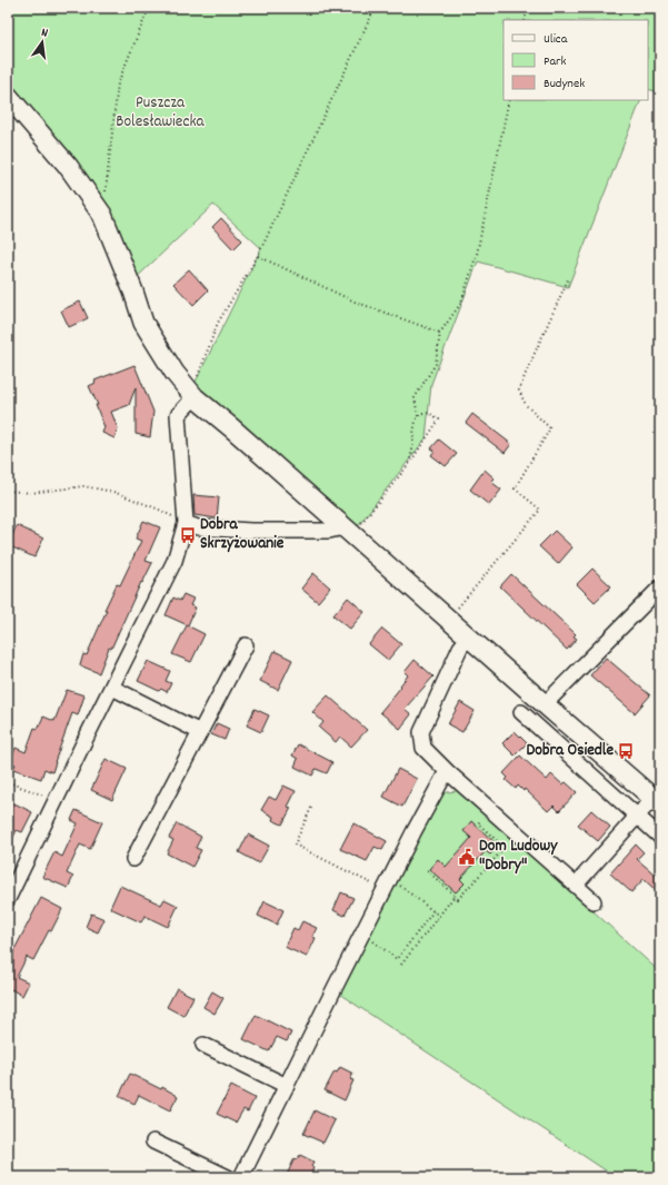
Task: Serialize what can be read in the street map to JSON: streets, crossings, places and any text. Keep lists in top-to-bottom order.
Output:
{
  "parks": ["Puszcza Bolesławiecka"],
  "places": {
    "bus stop": ["Dobra Skrzyżowanie", "Dobra Osiedle"],
    "public building": ["Dom Ludowy \"Dobry\""]
  },
  "legend": ["Ulica", "Park", "Budynek"],
  "north": "top"
}
